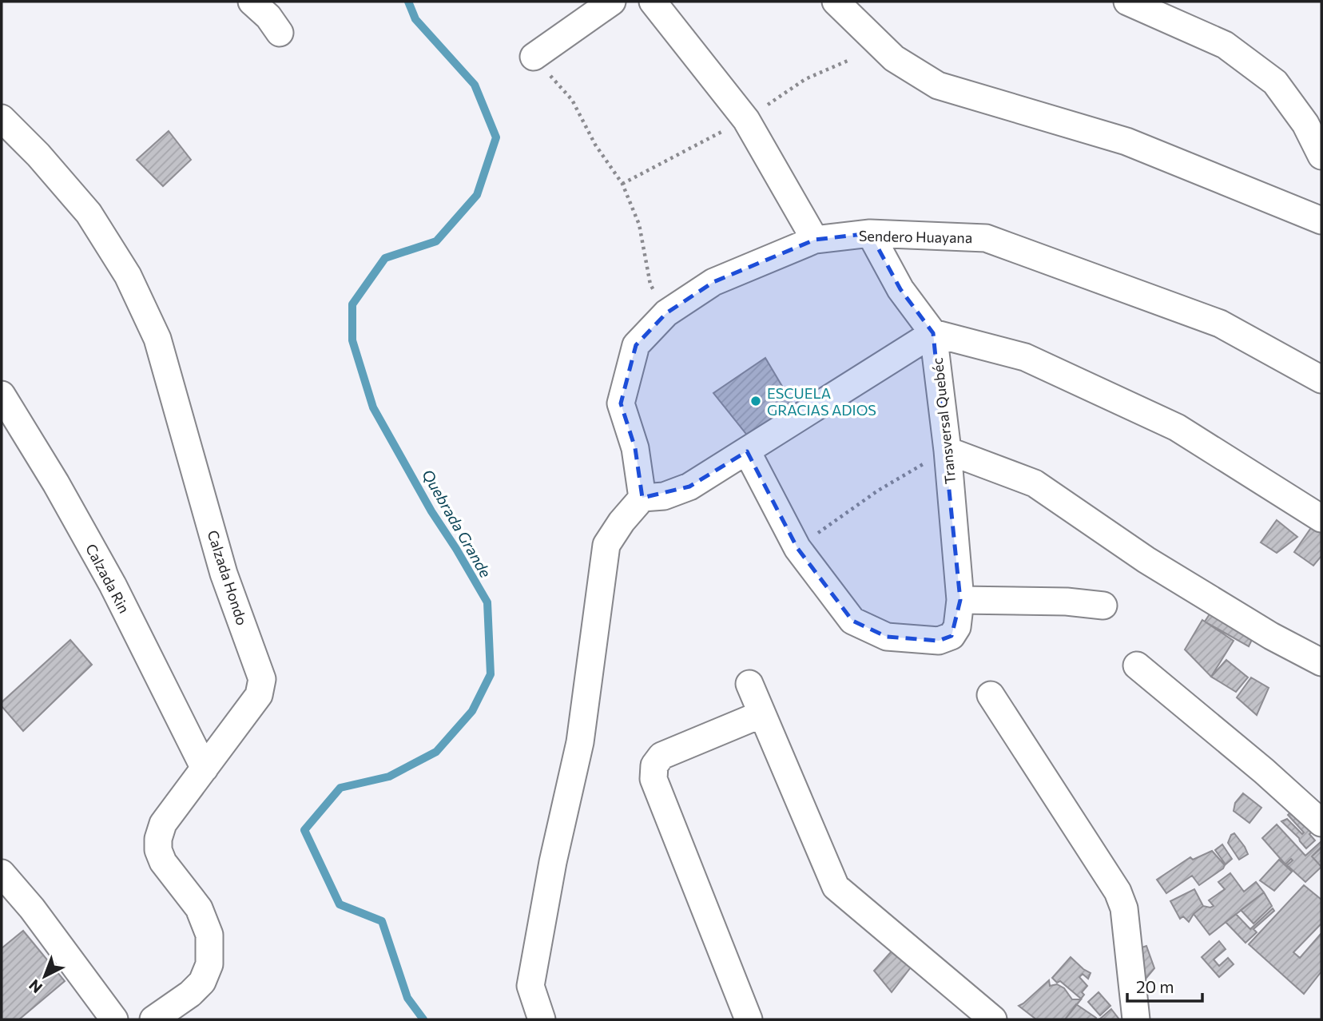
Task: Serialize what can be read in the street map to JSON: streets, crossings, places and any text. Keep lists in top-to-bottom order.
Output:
{
  "streets": {
    "street": [
      "Sendero Huayana",
      "Transversal Quebéc",
      "Calzada Hondo",
      "Calzada Rin"
    ]
  },
  "crossings": [
    ["Sendero Huayana", "Transversal Quebéc"],
    ["Calzada Hondo", "Calzada Rin"]
  ],
  "water": ["Quebrada Grande"],
  "places": ["ESCUELA GRACIAS ADIOS"],
  "scale_bar": "20 m",
  "north": "bottom left"
}
